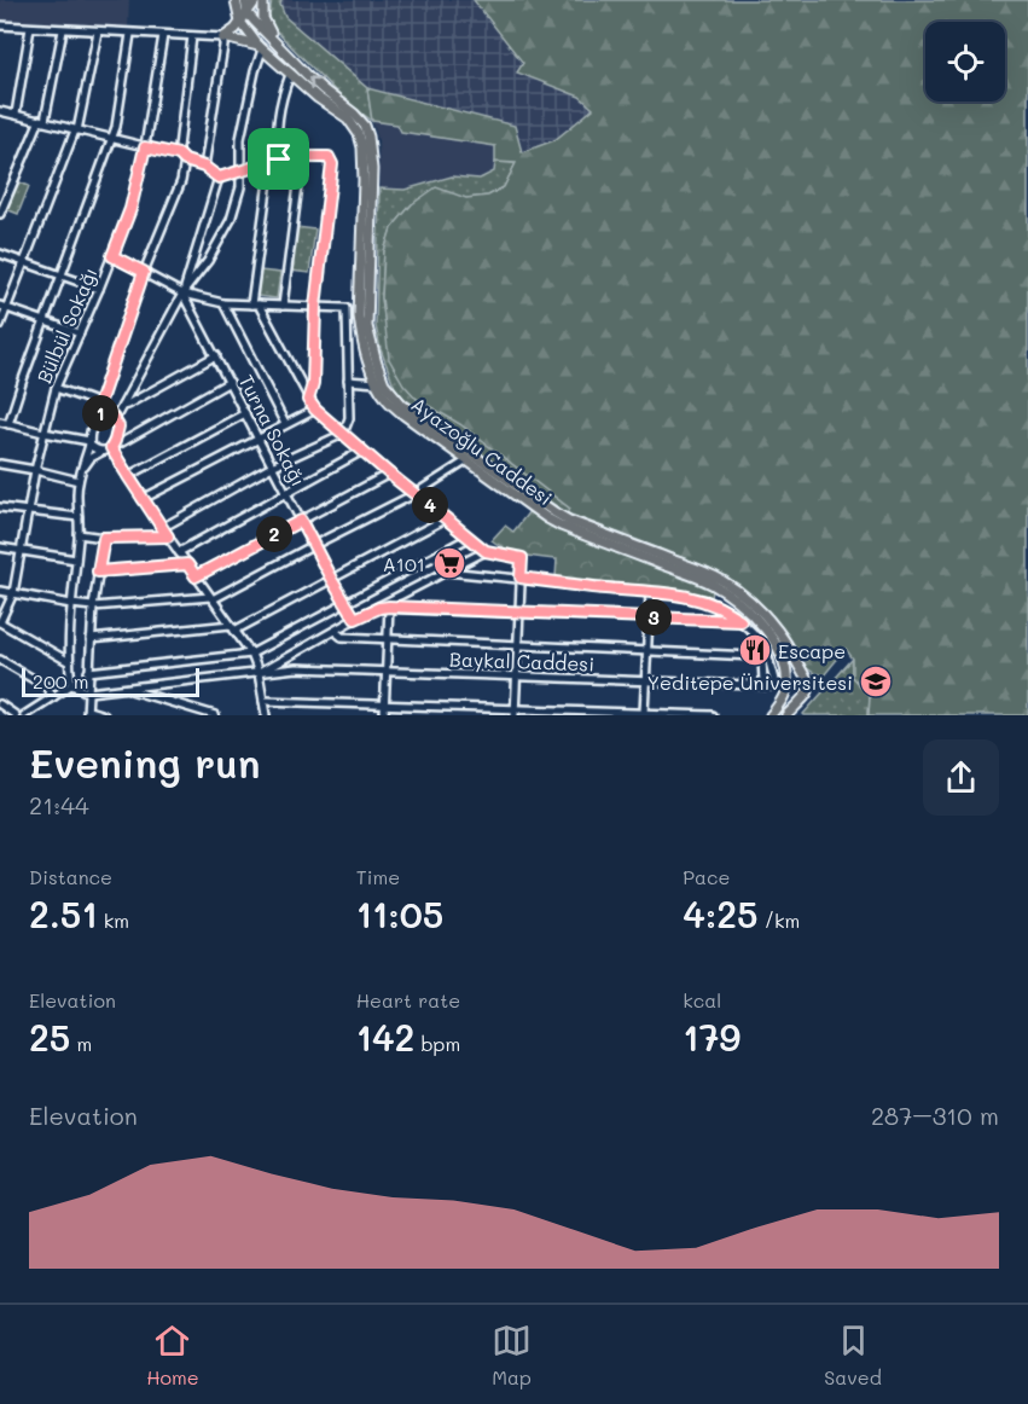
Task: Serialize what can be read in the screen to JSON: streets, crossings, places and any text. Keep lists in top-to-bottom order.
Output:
{
  "streets": {
    "main road": ["Ayazoğlu Caddesi"],
    "street": ["Bülbül Sokağı", "Turna Sokağı", "Baykal Caddesi"]
  },
  "crossings": [
    ["Ayazoğlu Caddesi", "Baykal Caddesi"]
  ],
  "places": {
    "supermarket": ["A101"],
    "restaurant": ["Escape"],
    "school or university": ["Yeditepe Üniversitesi"]
  },
  "scale_bar": "200 m",
  "page": {
    "pins": [
      "1",
      "4",
      "2",
      "3"
    ],
    "scale": "200 m",
    "heading": ["Evening run", "21:44"],
    "stats": [
      ["Distance", "2.51 km"],
      ["Time", "11:05"],
      ["Pace", "4:25 /km"],
      ["Elevation", "25 m"],
      ["Heart rate", "142 bpm"],
      ["kcal", "179"]
    ],
    "chart": ["Elevation", "287–310 m"],
    "tabs": ["Home", "Map", "Saved"]
  }
}
